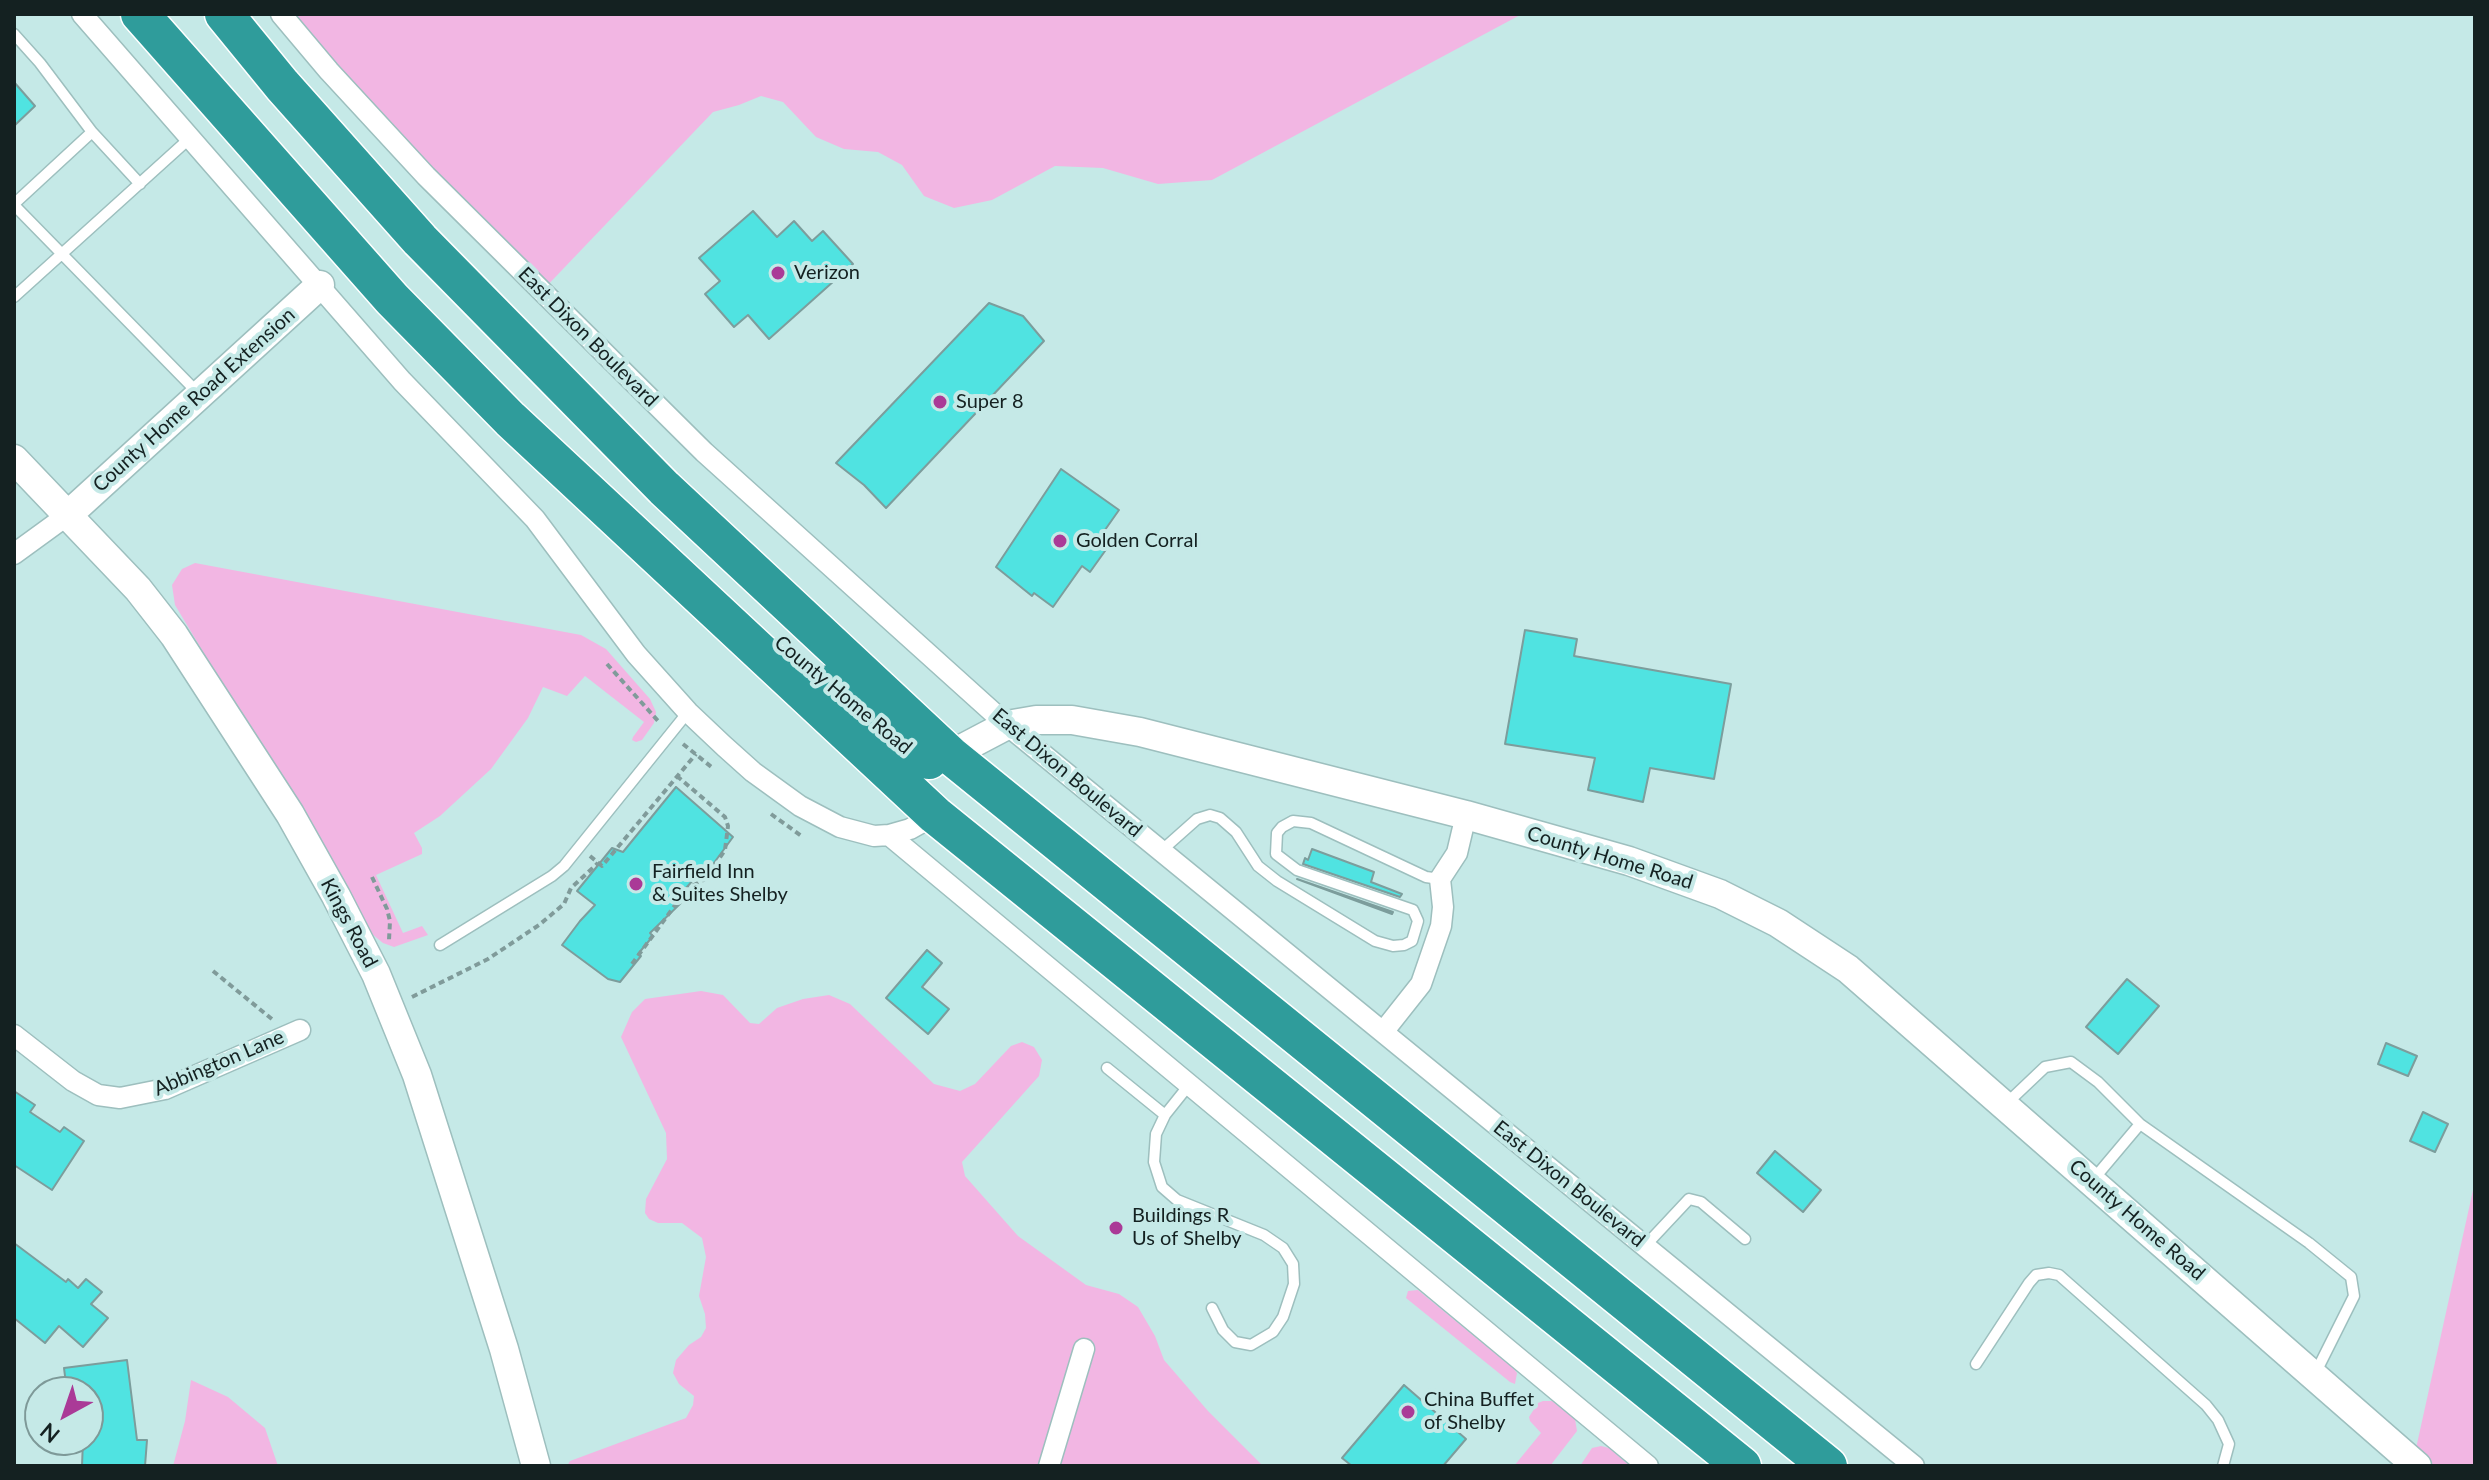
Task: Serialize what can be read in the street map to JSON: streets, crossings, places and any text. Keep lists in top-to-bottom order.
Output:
{
  "streets": {
    "highway": ["County Home Road"],
    "street": [
      "East Dixon Boulevard",
      "County Home Road Extension",
      "Kings Road",
      "Abbington Lane"
    ]
  },
  "crossings": [
    ["East Dixon Boulevard", "County Home Road"],
    ["County Home Road Extension", "Kings Road"]
  ],
  "places": [
    "Verizon",
    "Super 8",
    "Golden Corral",
    "Fairfield Inn & Suites Shelby",
    "Buildings R Us of Shelby",
    "China Buffet of Shelby"
  ],
  "north": "bottom left"
}
